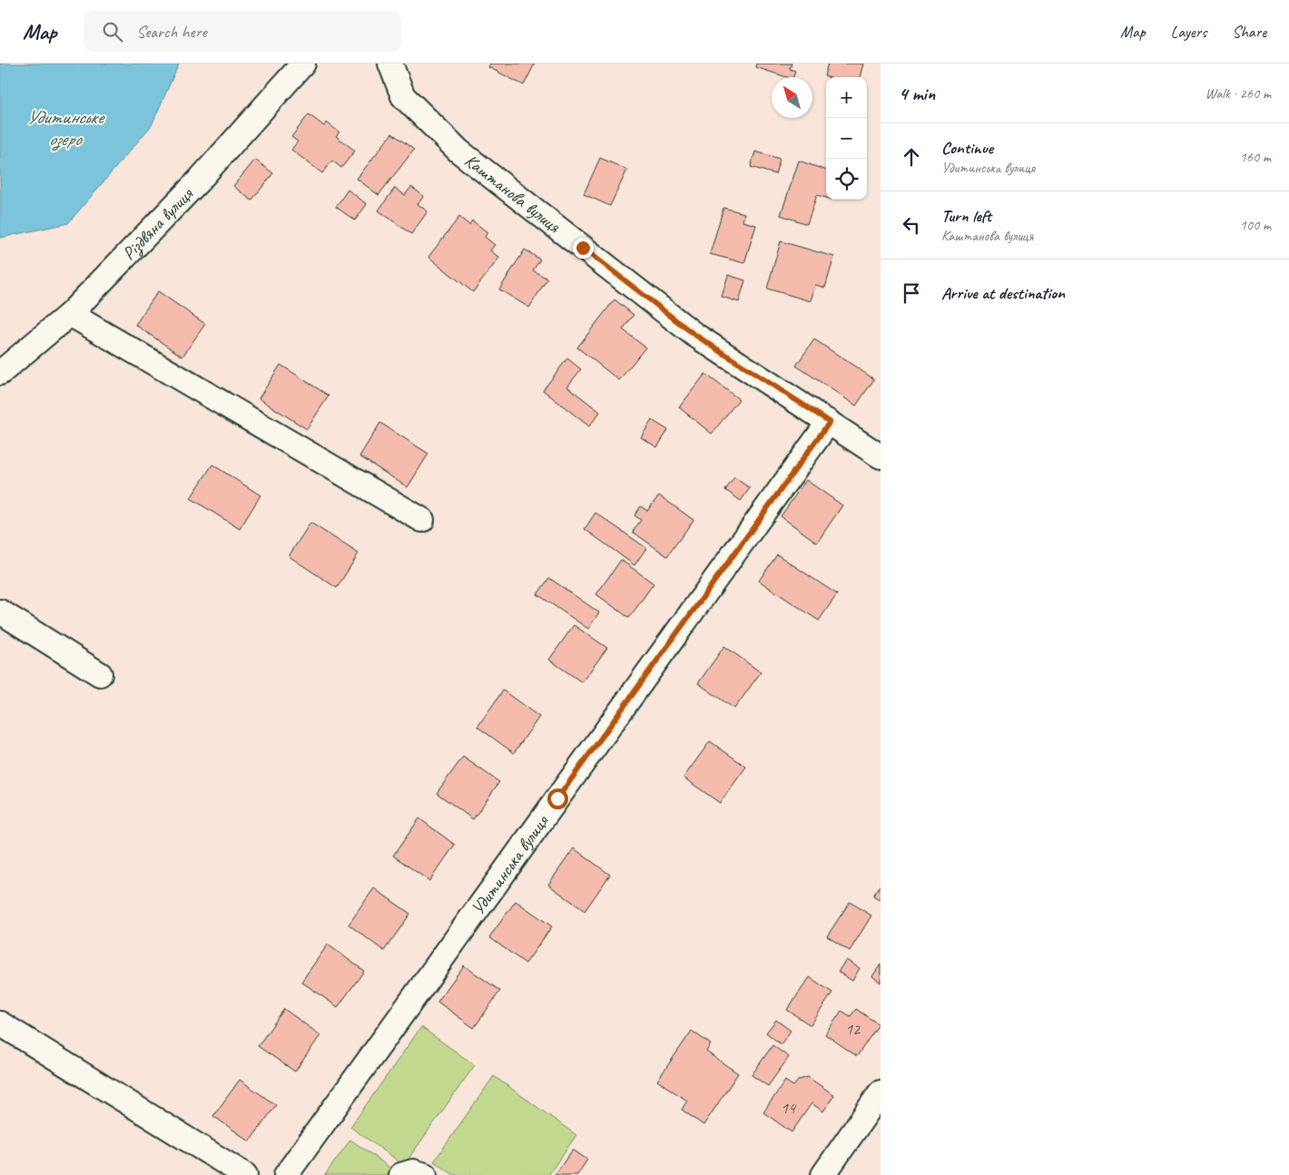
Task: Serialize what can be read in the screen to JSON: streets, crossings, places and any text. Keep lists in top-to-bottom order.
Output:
{
  "streets": {
    "street": ["Каштанова вулиця", "Різдвяна вулиця", "Удитинська вулиця"]
  },
  "crossings": [
    ["Каштанова вулиця", "Удитинська вулиця"]
  ],
  "water": ["Удитинське озеро"],
  "house_numbers": ["12", "14"],
  "north": "top left",
  "page": {
    "header": "Map",
    "search": "Search here",
    "nav": ["Map", "Layers", "Share"],
    "heading": ["4 min", "Walk · 260 m"],
    "map_buttons": ["+", "−"],
    "list": [
      ["Continue", "Удитинська вулиця", "160 m"],
      ["Turn left", "Каштанова вулиця", "100 m"],
      "Arrive at destination"
    ]
  }
}
